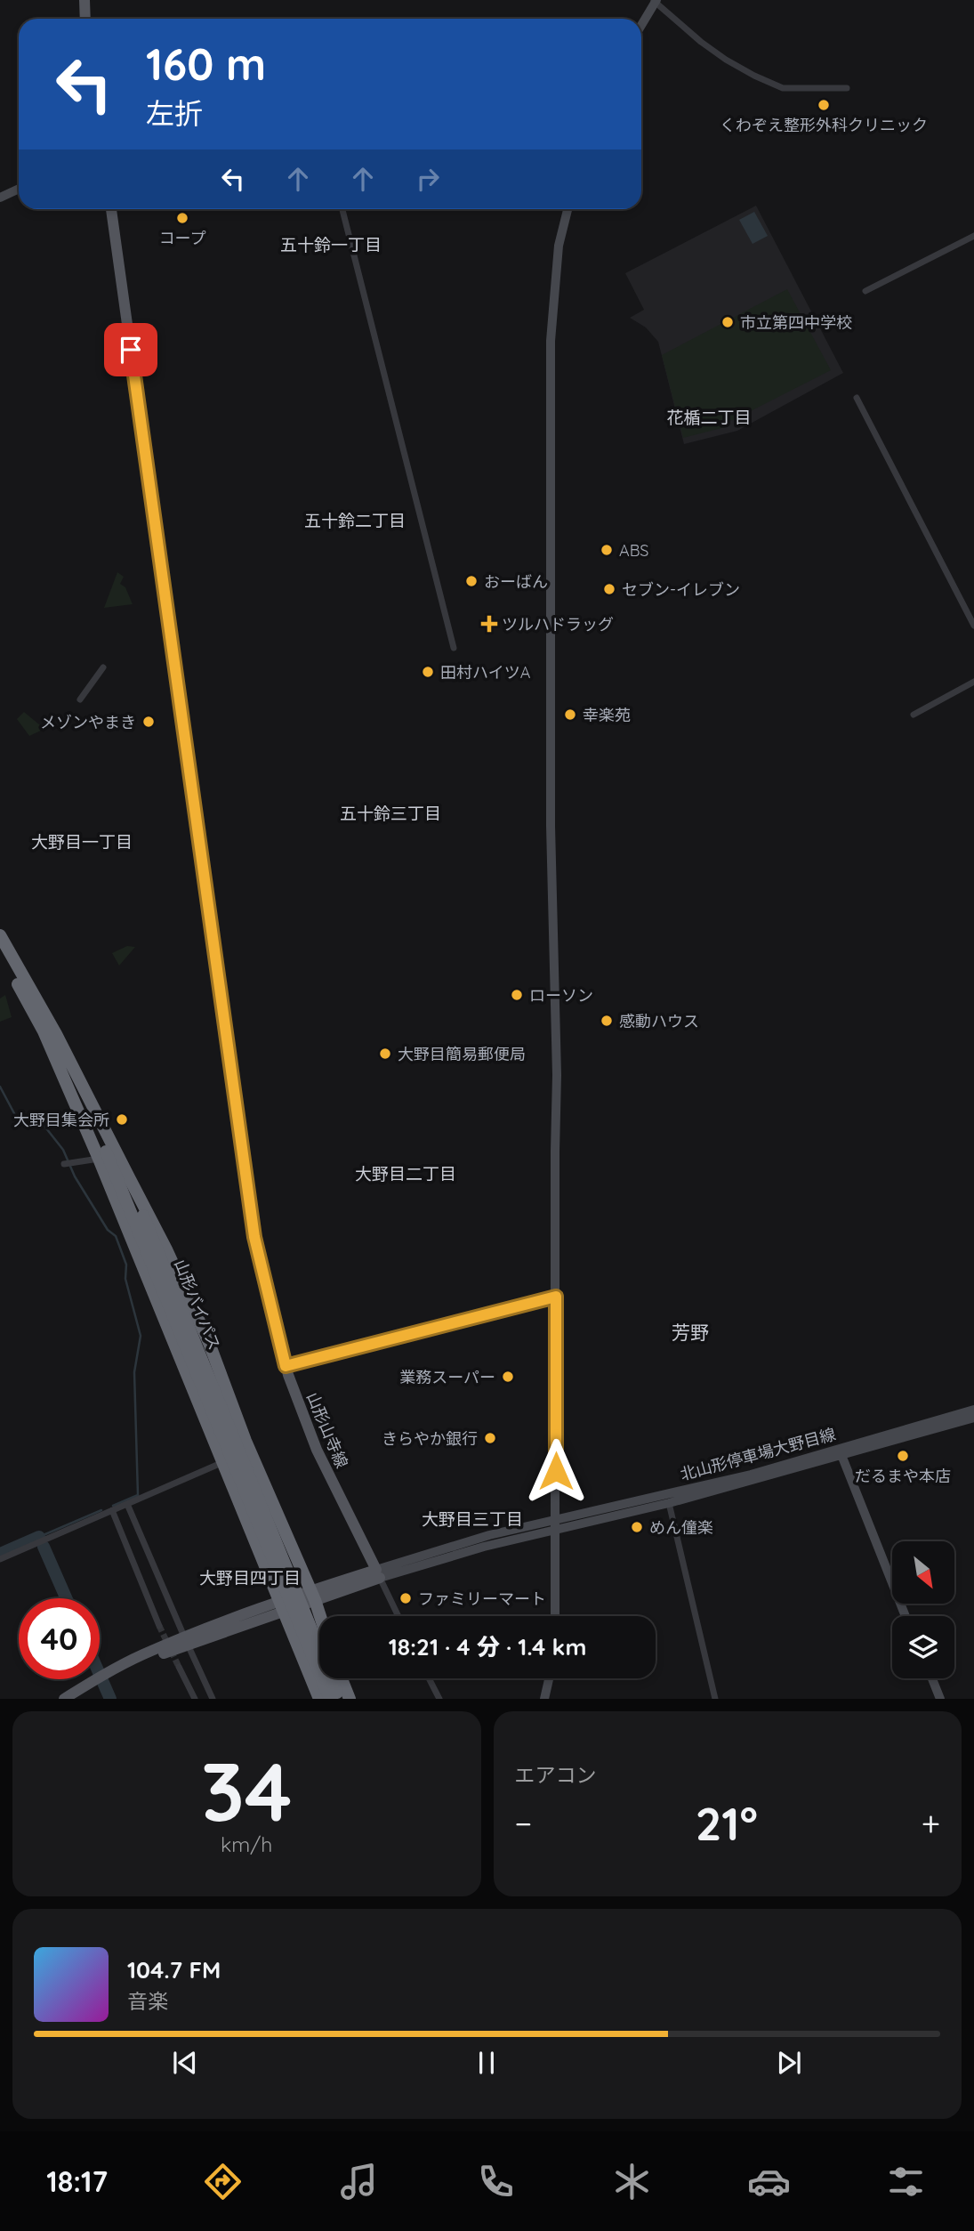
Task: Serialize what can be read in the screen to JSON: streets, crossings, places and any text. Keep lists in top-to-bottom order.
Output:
{
  "streets": {
    "highway": ["山形バイパス"],
    "main road": ["山形山寺線"],
    "street": ["北山形停車場大野目線"]
  },
  "districts": [
    "五十鈴一丁目",
    "花楯二丁目",
    "五十鈴二丁目",
    "五十鈴三丁目",
    "大野目一丁目",
    "大野目二丁目",
    "芳野",
    "大野目三丁目",
    "大野目四丁目"
  ],
  "places": {
    "other": [
      "くわぞえ整形外科クリニック",
      "コープ",
      "市立第四中学校",
      "ABS",
      "おーばん",
      "セブン-イレブン",
      "田村ハイツA",
      "幸楽苑",
      "メゾンやまき",
      "ローソン",
      "感動ハウス",
      "大野目簡易郵便局",
      "大野目集会所",
      "業務スーパー",
      "きらやか銀行",
      "だるまや本店",
      "めん僮楽",
      "ファミリーマート"
    ],
    "health": ["ツルハドラッグ"]
  },
  "north": "bottom right",
  "page": {
    "turn": ["160 m", "左折"],
    "limit": "40",
    "trip": "18:21 · 4 分 · 1.4 km",
    "tile": [
      ["34", "km/h"],
      "エアコン"
    ],
    "heat": ["−", "21°", "+"],
    "song": ["104.7 FM", "音楽"],
    "tabs": "18:17"
  }
}
